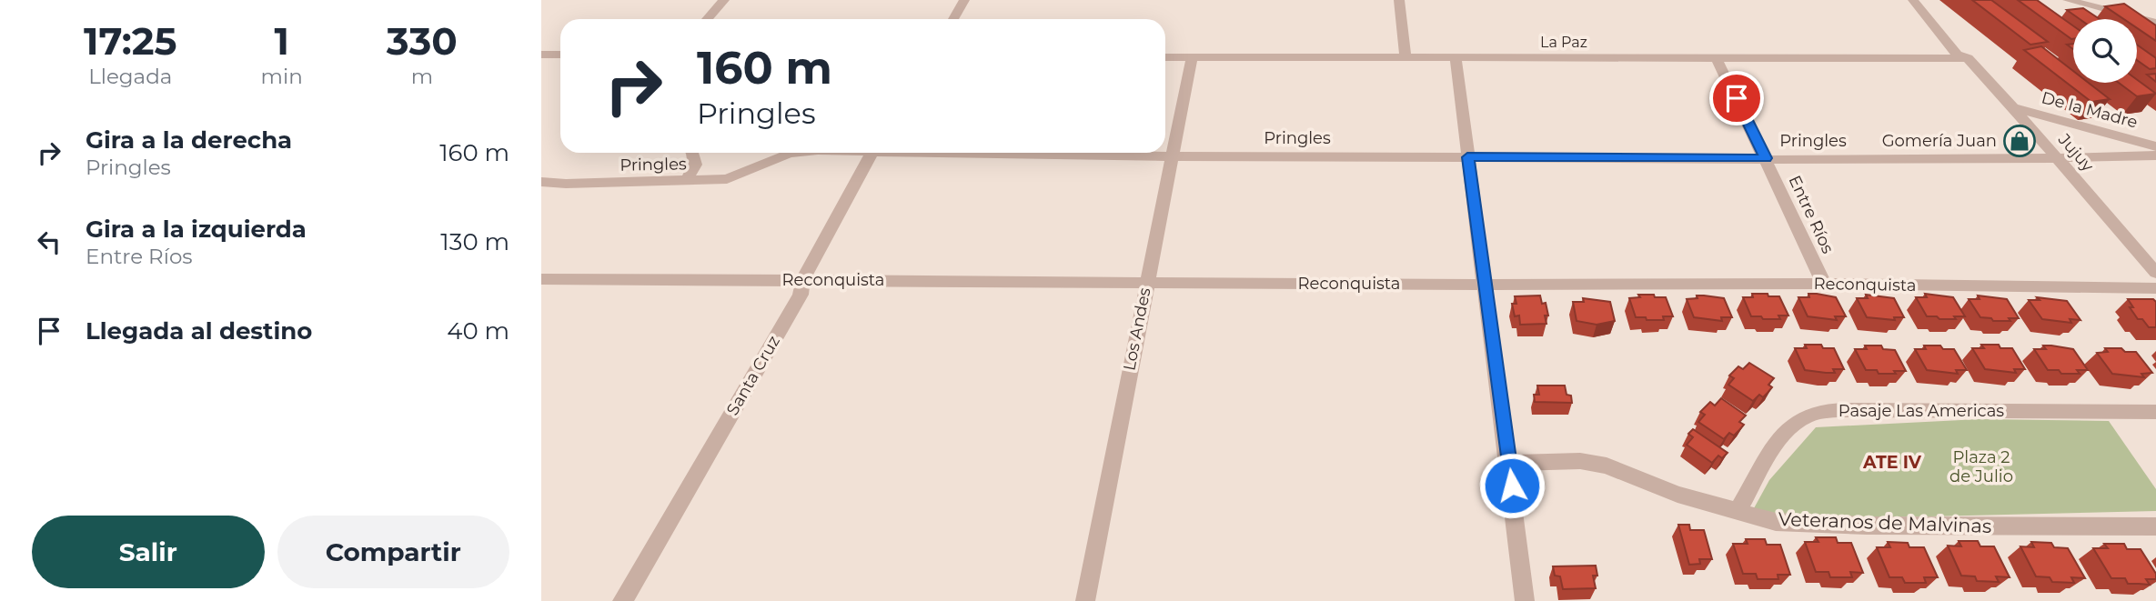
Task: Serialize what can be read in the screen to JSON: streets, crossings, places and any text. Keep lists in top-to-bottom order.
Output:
{
  "streets": {
    "street": [
      "La Paz",
      "De la Madre",
      "Pringles",
      "Jujuy",
      "Entre Ríos",
      "Reconquista",
      "Los Andes",
      "Santa Cruz",
      "Pasaje Las Americas",
      "Veteranos de Malvinas"
    ]
  },
  "crossings": [
    ["La Paz", "Jujuy"],
    ["La Paz", "Entre Ríos"],
    ["La Paz", "Los Andes"],
    ["De la Madre", "Jujuy"],
    ["Pringles", "Jujuy"],
    ["Pringles", "Entre Ríos"],
    ["Pringles", "Los Andes"],
    ["Entre Ríos", "Reconquista"],
    ["Reconquista", "Los Andes"],
    ["Reconquista", "Santa Cruz"],
    ["Pasaje Las Americas", "Veteranos de Malvinas"]
  ],
  "districts": ["ATE IV"],
  "parks": ["Plaza 2 de Julio"],
  "places": {
    "shop": ["Gomería Juan"]
  },
  "page": {
    "eta": [
      "17:25",
      "Llegada",
      "1",
      "min",
      "330",
      "m"
    ],
    "turn": ["160 m", "Pringles"],
    "list": [
      {
        "name": "Gira a la derecha",
        "note": "Pringles",
        "value": "160 m"
      },
      {
        "name": "Gira a la izquierda",
        "note": "Entre Ríos",
        "value": "130 m"
      },
      {
        "name": "Llegada al destino",
        "value": "40 m"
      }
    ],
    "buttons": ["Salir", "Compartir"]
  }
}
